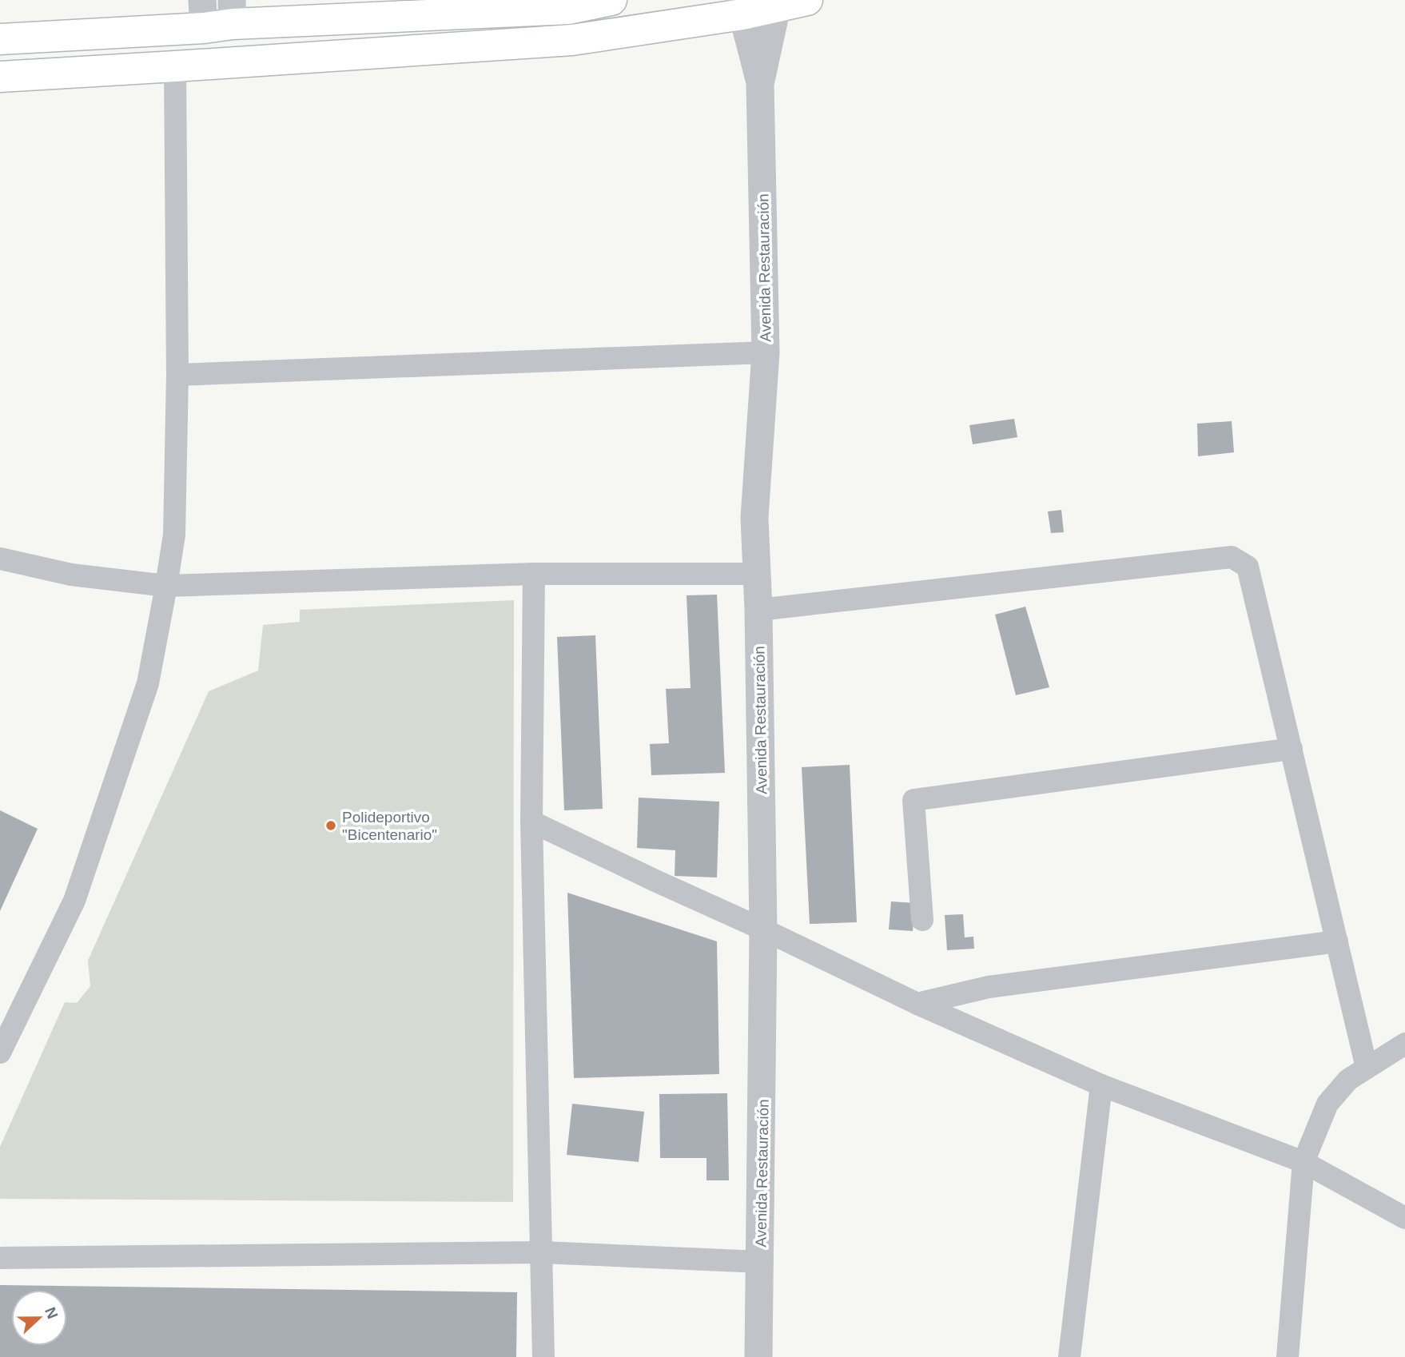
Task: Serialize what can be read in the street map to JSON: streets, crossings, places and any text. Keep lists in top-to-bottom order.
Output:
{
  "streets": {
    "street": ["Avenida Restauración"]
  },
  "places": ["Polideportivo \"Bicentenario\""],
  "north": "right"
}
